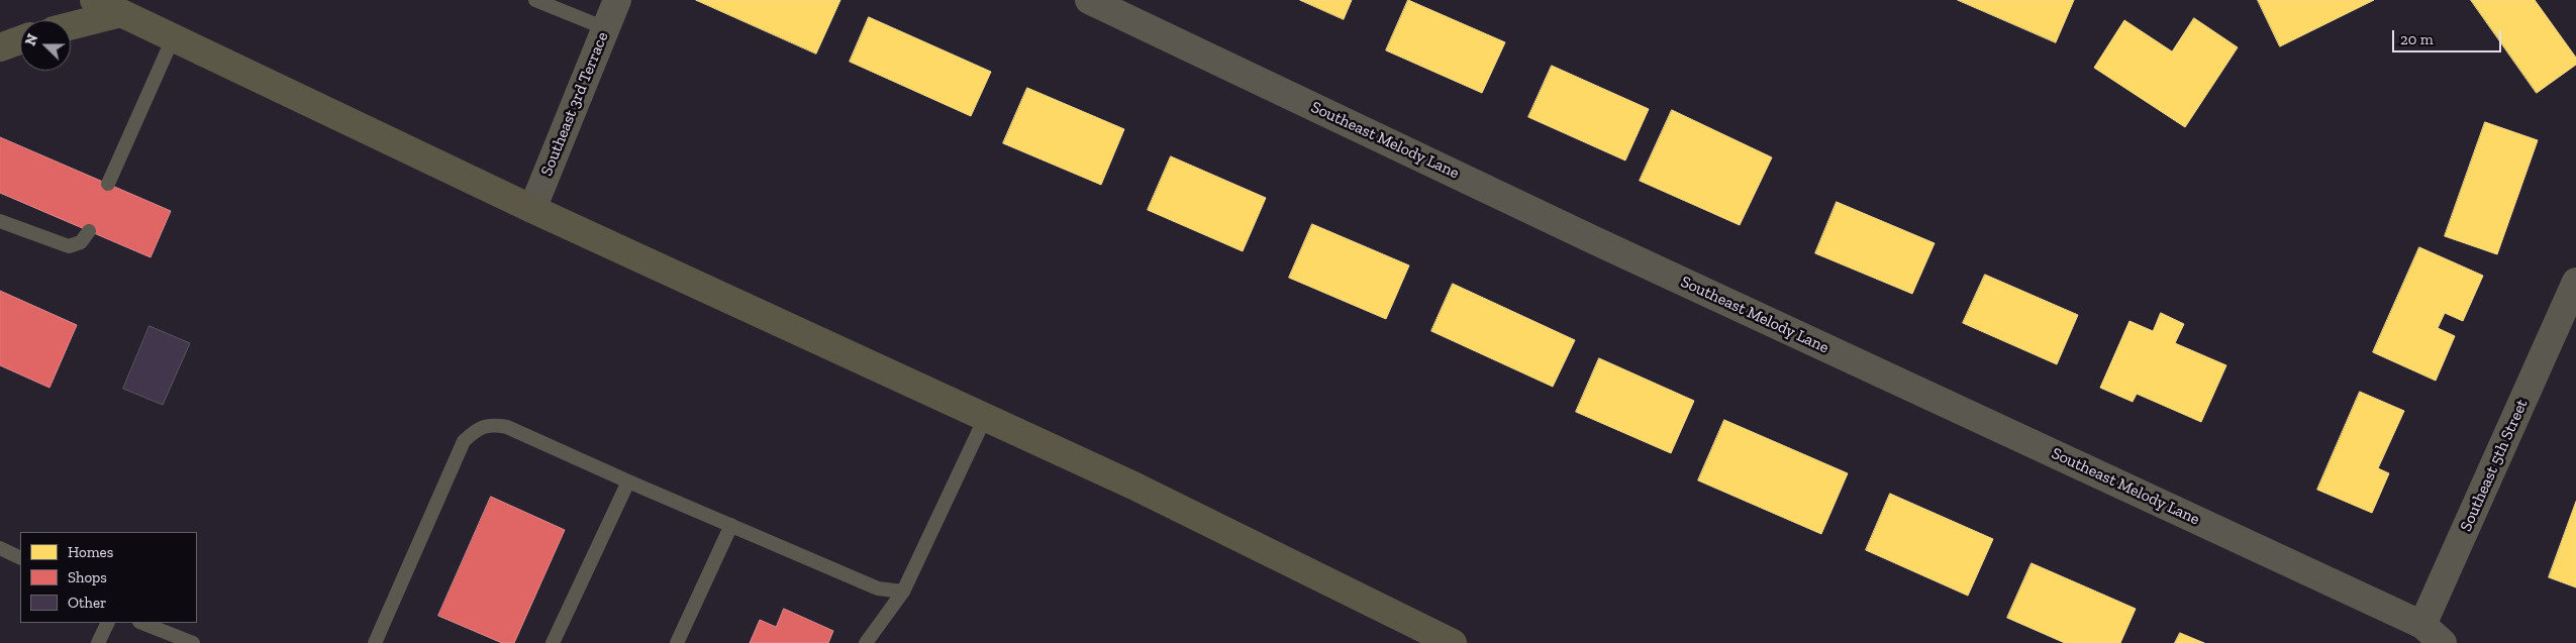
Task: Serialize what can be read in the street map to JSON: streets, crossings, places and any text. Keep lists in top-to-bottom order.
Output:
{
  "streets": {
    "street": ["Southeast 3rd Terrace", "Southeast Melody Lane", "Southeast 5th Street"]
  },
  "crossings": [
    ["Southeast Melody Lane", "Southeast 5th Street"]
  ],
  "legend": ["Homes", "Shops", "Other"],
  "scale_bar": "20 m",
  "north": "left"
}
